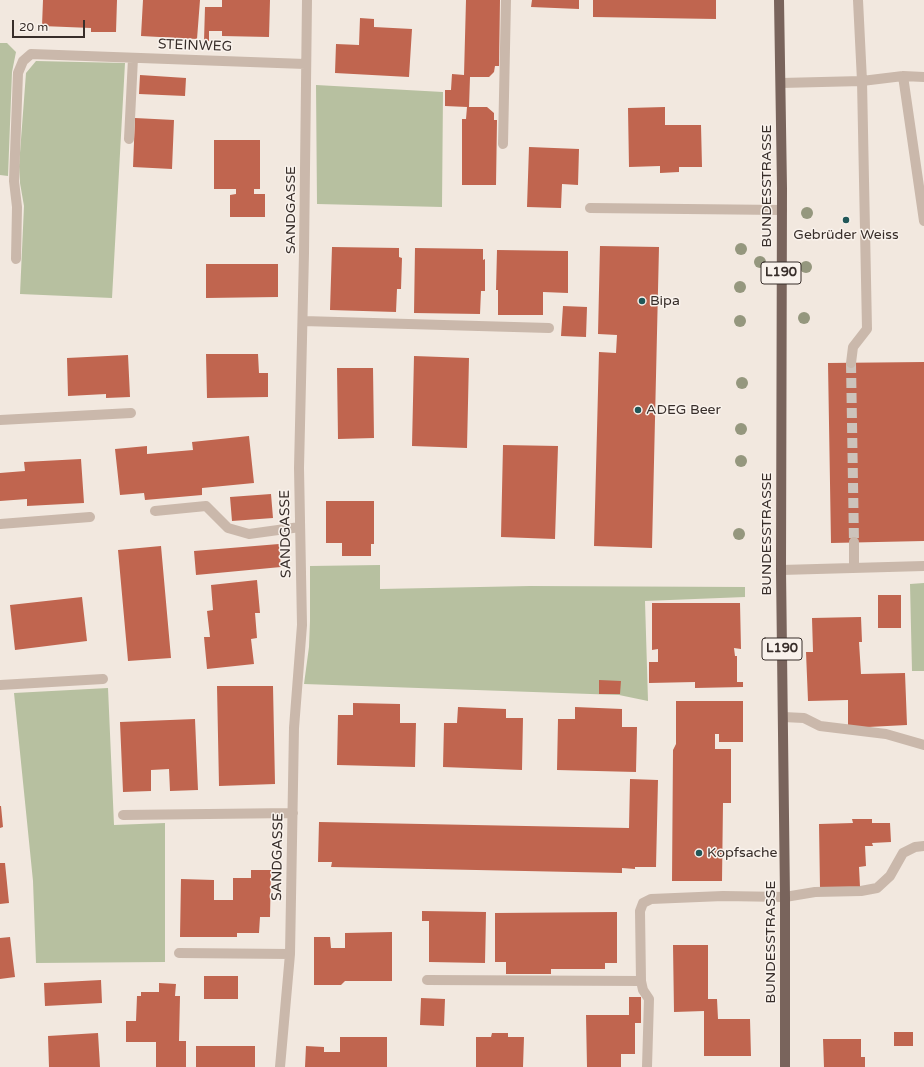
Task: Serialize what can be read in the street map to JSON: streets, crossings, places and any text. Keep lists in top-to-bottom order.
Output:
{
  "streets": {
    "main road": ["BUNDESSTRASSE", "L190"],
    "street": ["STEINWEG", "SANDGASSE"]
  },
  "crossings": [
    ["STEINWEG", "SANDGASSE"]
  ],
  "places": [
    "Gebrüder Weiss",
    "Bipa",
    "ADEG Beer",
    "Kopfsache"
  ],
  "scale_bar": "20 m"
}
